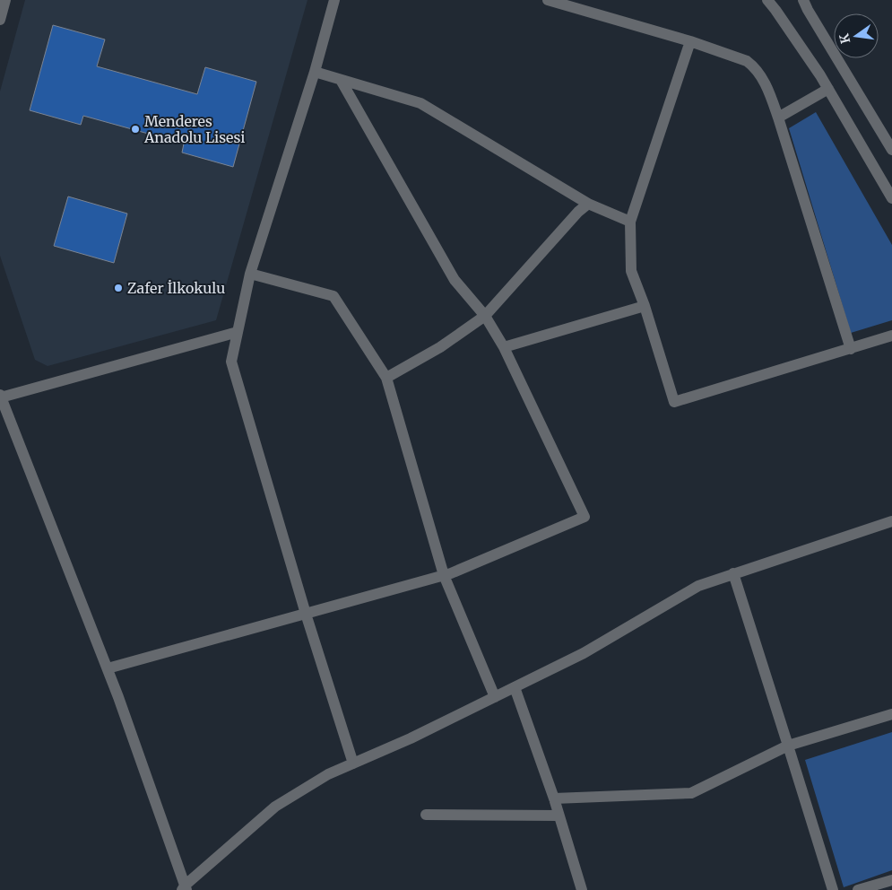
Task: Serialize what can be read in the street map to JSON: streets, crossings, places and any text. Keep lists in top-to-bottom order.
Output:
{
  "places": ["Menderes Anadolu Lisesi", "Zafer İlkokulu"],
  "north": "left"
}
